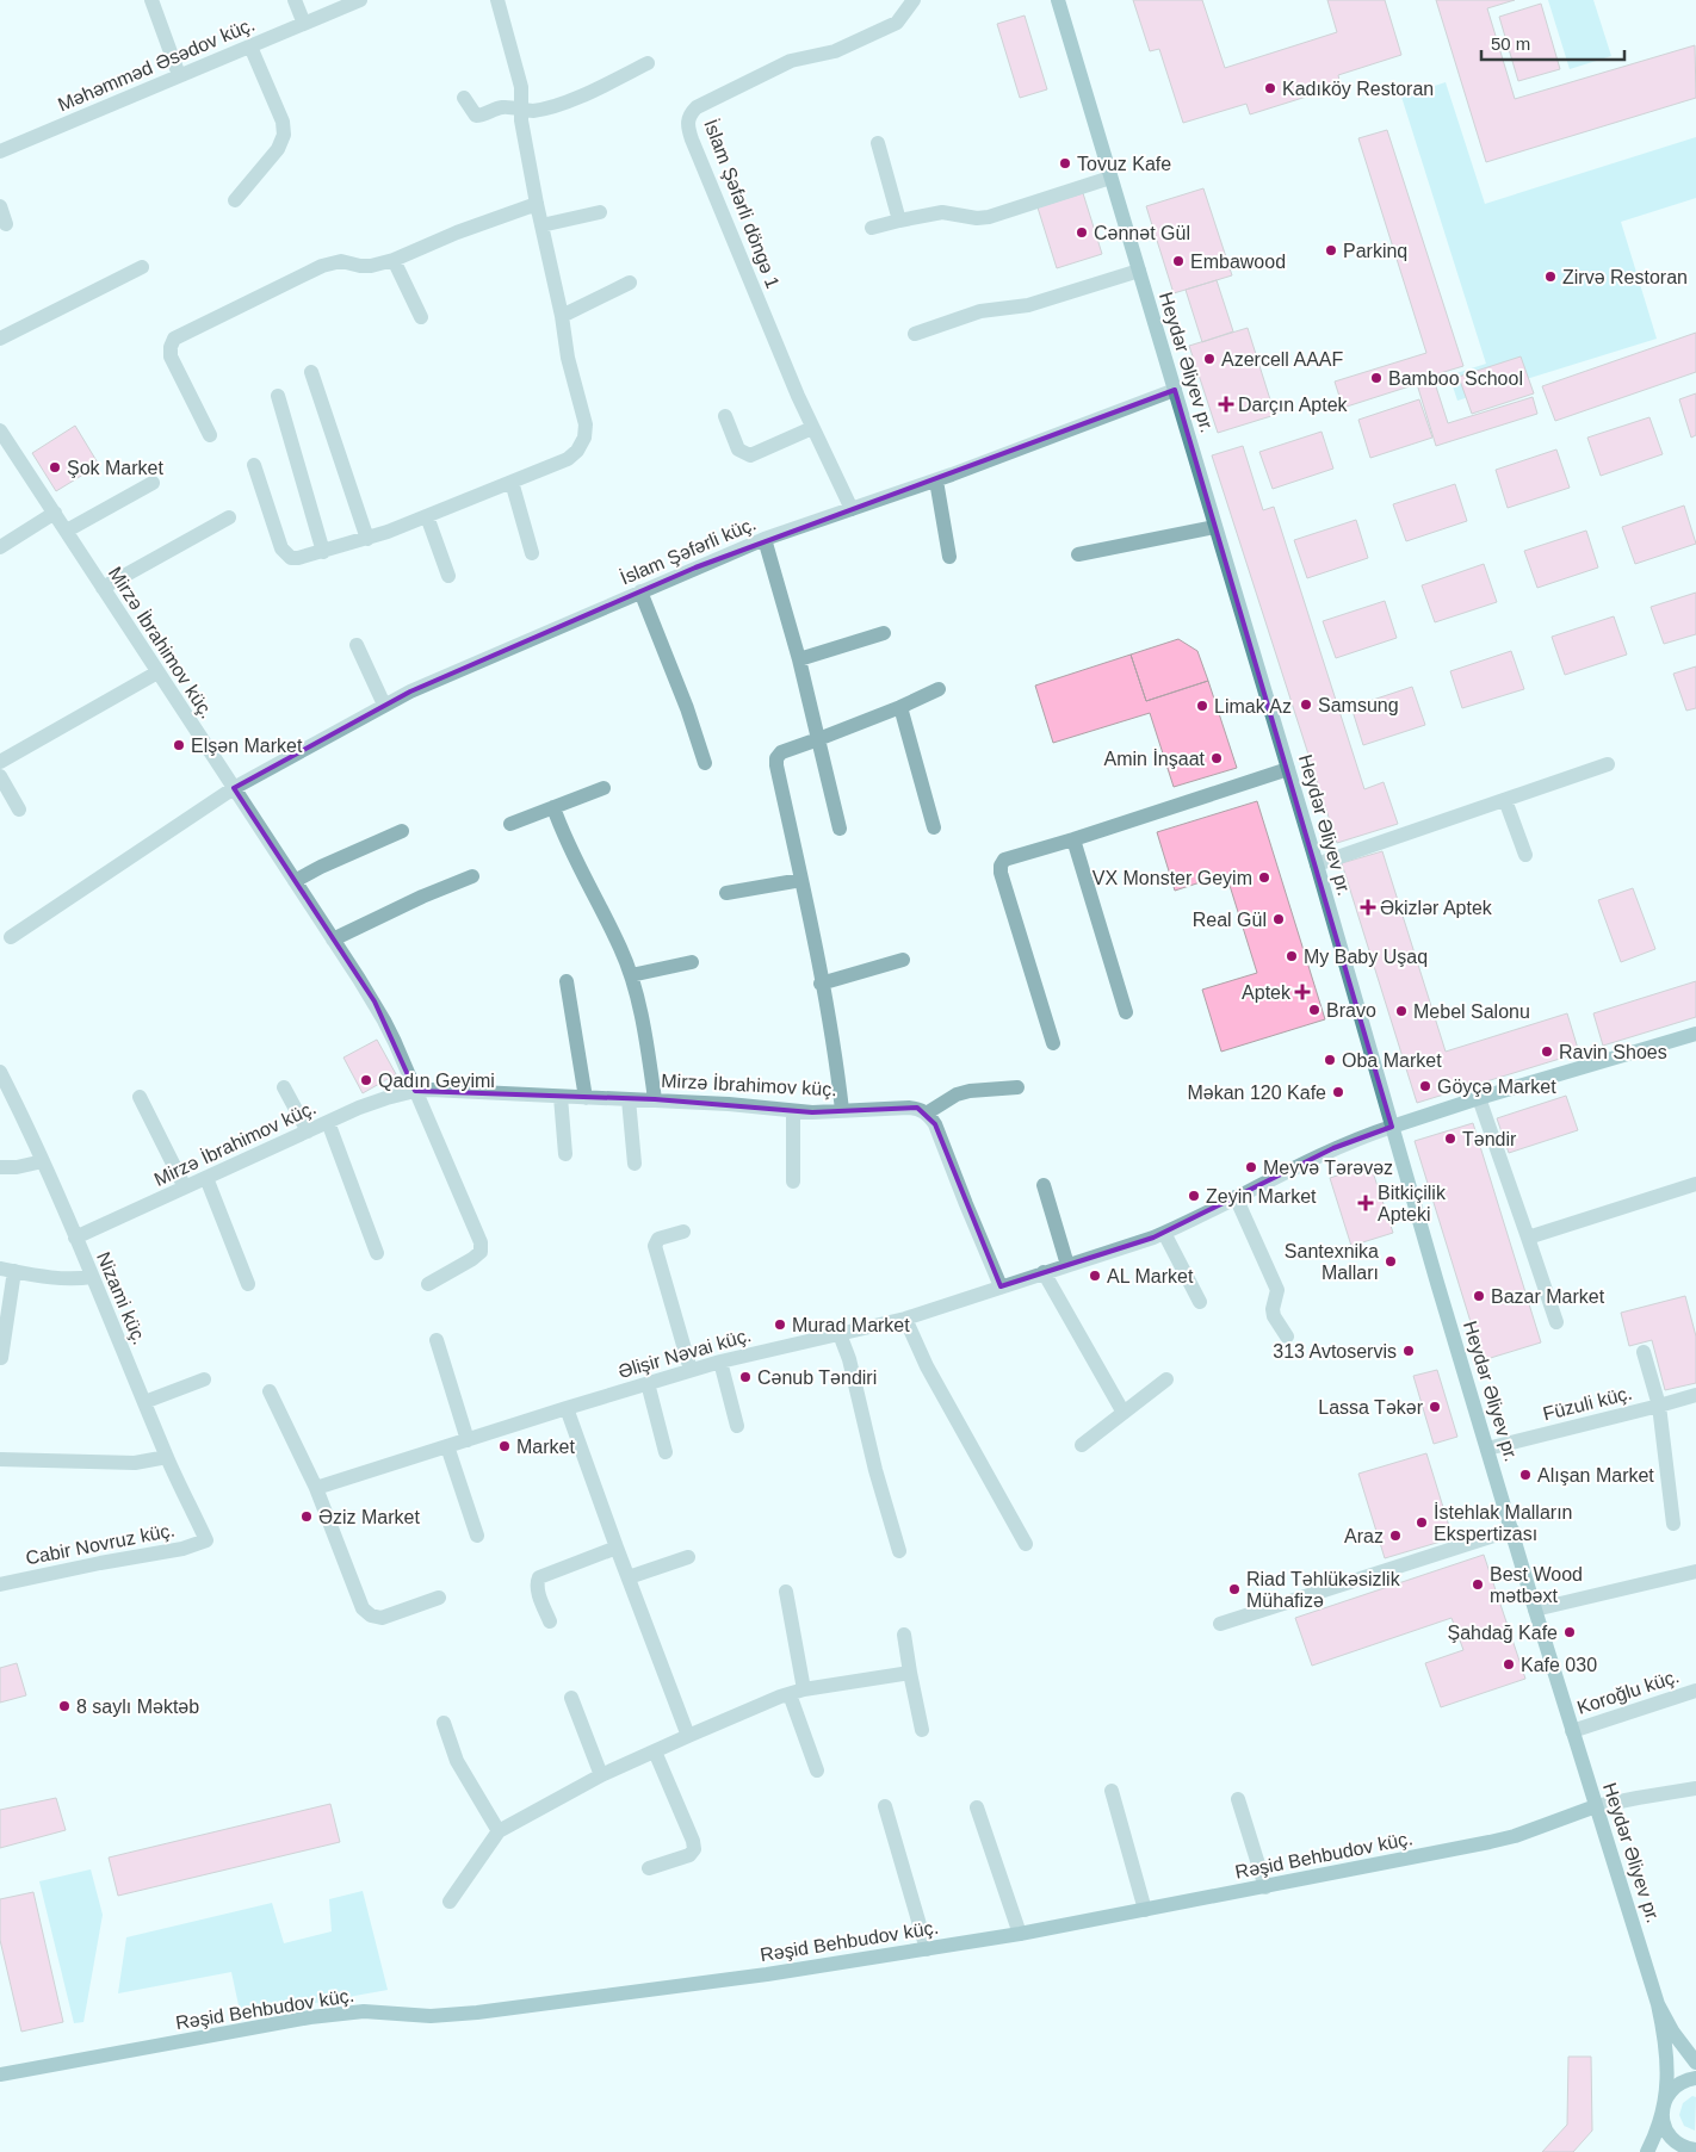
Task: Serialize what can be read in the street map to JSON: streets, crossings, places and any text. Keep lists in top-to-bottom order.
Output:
{
  "streets": {
    "main road": ["Heydər Əliyev pr.", "Rəşid Behbudov küç."],
    "street": [
      "Məhəmməd Əsədov küç.",
      "İslam Şəfərli döngə 1",
      "İslam Şəfərli küç.",
      "Mirzə İbrahimov küç.",
      "Nizami küç.",
      "Əlişir Nəvai küç.",
      "Füzuli küç.",
      "Cabir Novruz küç.",
      "Koroğlu küç."
    ]
  },
  "crossings": [
    ["İslam Şəfərli döngə 1", "İslam Şəfərli küç."],
    ["Heydər Əliyev pr.", "İslam Şəfərli küç."],
    ["Heydər Əliyev pr.", "Əlişir Nəvai küç."],
    ["Heydər Əliyev pr.", "Füzuli küç."],
    ["Heydər Əliyev pr.", "Koroğlu küç."],
    ["Heydər Əliyev pr.", "Rəşid Behbudov küç."],
    ["İslam Şəfərli küç.", "Mirzə İbrahimov küç."],
    ["Mirzə İbrahimov küç.", "Nizami küç."],
    ["Nizami küç.", "Cabir Novruz küç."]
  ],
  "places": {
    "other": [
      "Kadıköy Restoran",
      "Tovuz Kafe",
      "Cənnət Gül",
      "Parkinq",
      "Embawood",
      "Zirvə Restoran",
      "Azercell AAAF",
      "Bamboo School",
      "Şok Market",
      "Samsung",
      "Limak Az",
      "Elşən Market",
      "Amin İnşaat",
      "VX Monster Geyim",
      "Real Gül",
      "My Baby Uşaq",
      "Bravo",
      "Mebel Salonu",
      "Ravin Shoes",
      "Oba Market",
      "Qadın Geyimi",
      "Göyçə Market",
      "Məkan 120 Kafe",
      "Təndir",
      "Meyvə Tərəvəz",
      "Zeyin Market",
      "Santexnika Malları",
      "AL Market",
      "Bazar Market",
      "Murad Market",
      "313 Avtoservis",
      "Cənub Təndiri",
      "Lassa Təkər",
      "Market",
      "Alışan Market",
      "Əziz Market",
      "İstehlak Malların Ekspertizası",
      "Araz",
      "Best Wood mətbəxt",
      "Riad Təhlükəsizlik Mühafizə",
      "Şahdağ Kafe",
      "Kafe 030",
      "8 saylı Məktəb"
    ],
    "health": [
      "Darçın Aptek",
      "Əkizlər Aptek",
      "Aptek",
      "Bitkiçilik Apteki"
    ]
  },
  "scale_bar": "50 m"
}
